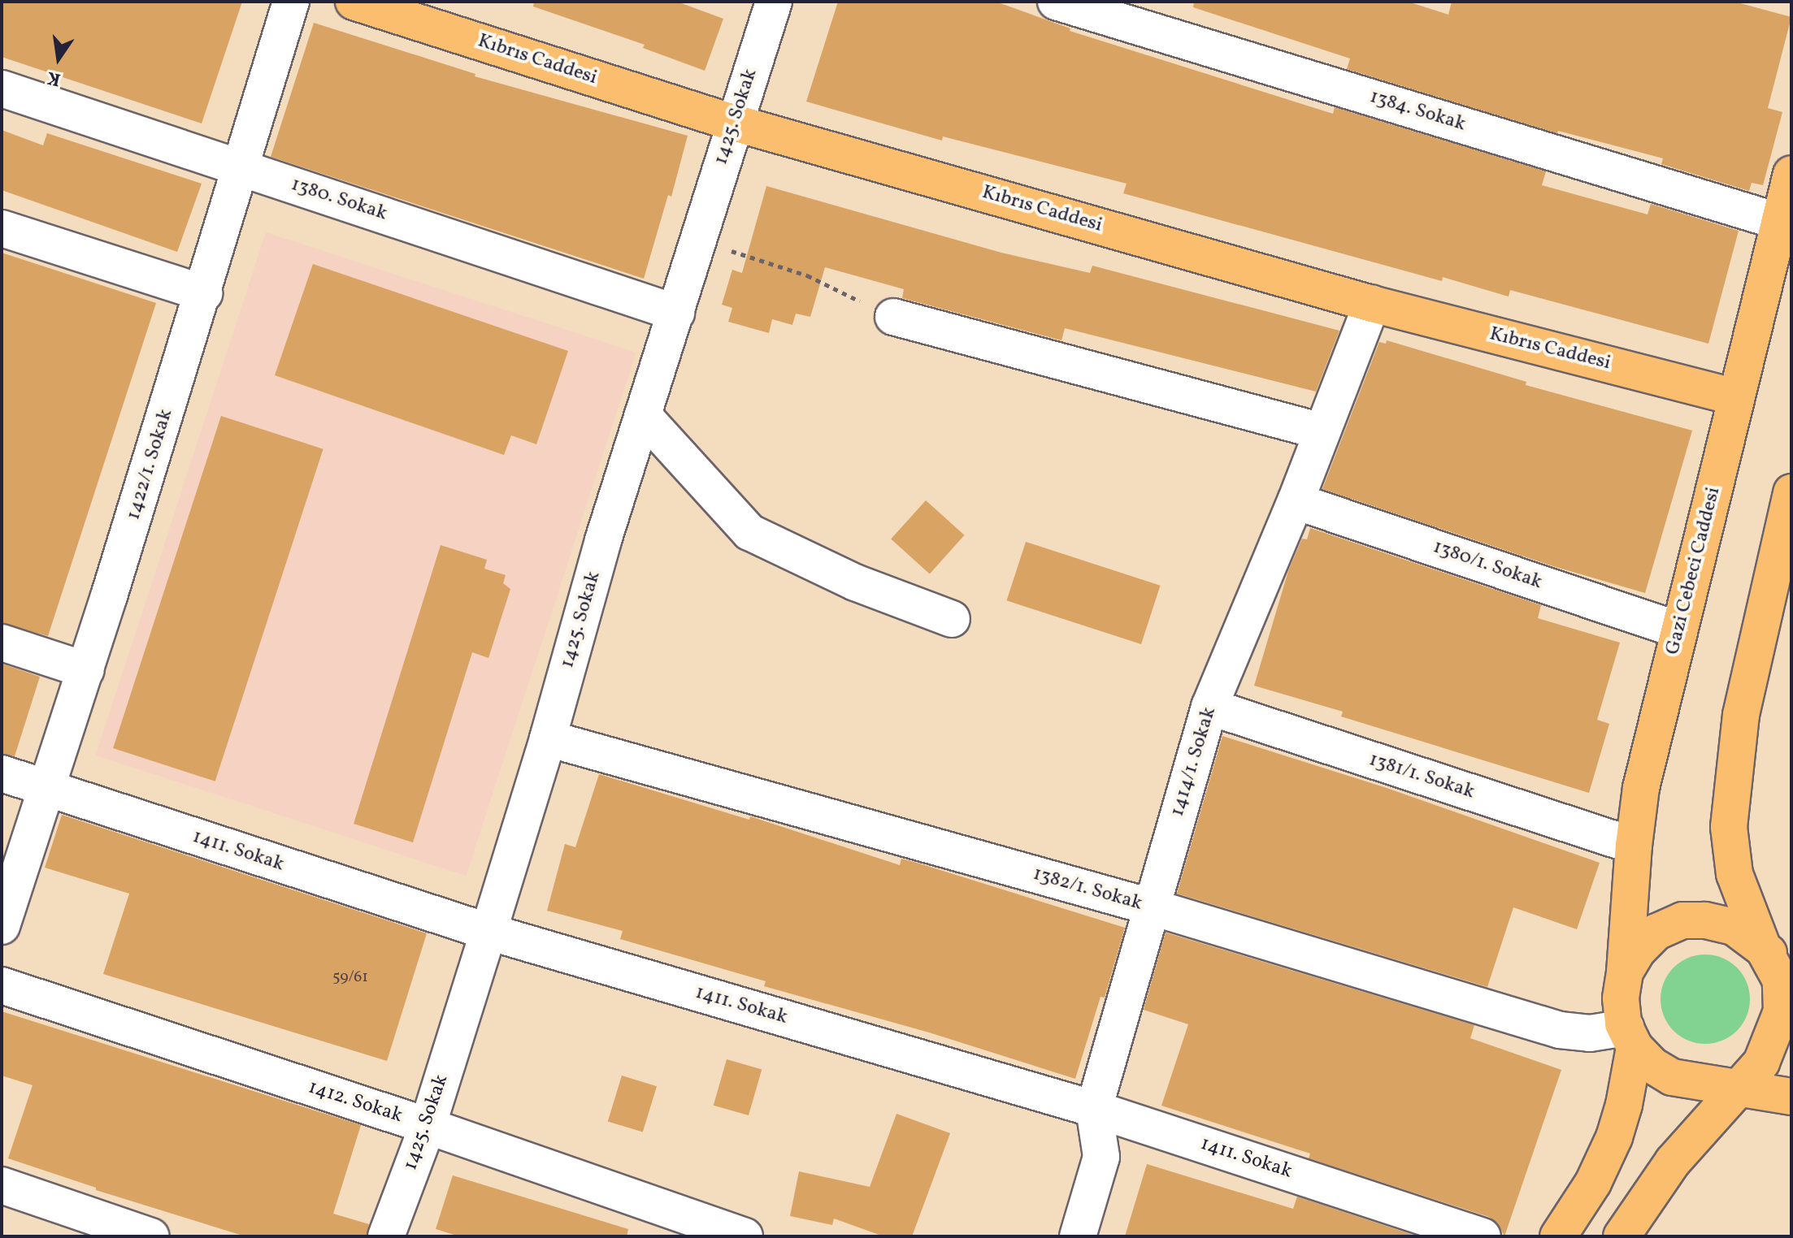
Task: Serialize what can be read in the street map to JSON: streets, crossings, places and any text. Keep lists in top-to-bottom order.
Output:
{
  "streets": {
    "main road": ["Kıbrıs Caddesi", "Gazi Cebeci Caddesi"],
    "street": [
      "1384. Sokak",
      "1425. Sokak",
      "1380. Sokak",
      "1422/1. Sokak",
      "1380/1. Sokak",
      "1414/1. Sokak",
      "1381/1. Sokak",
      "1411. Sokak",
      "1382/1. Sokak",
      "1412. Sokak"
    ]
  },
  "crossings": [
    ["Kıbrıs Caddesi", "1425. Sokak"],
    ["Kıbrıs Caddesi", "Gazi Cebeci Caddesi"],
    ["Kıbrıs Caddesi", "1414/1. Sokak"],
    ["1384. Sokak", "Gazi Cebeci Caddesi"],
    ["1425. Sokak", "1380. Sokak"],
    ["1425. Sokak", "1411. Sokak"],
    ["1425. Sokak", "1382/1. Sokak"],
    ["1425. Sokak", "1412. Sokak"],
    ["1380. Sokak", "1422/1. Sokak"],
    ["1422/1. Sokak", "1411. Sokak"],
    ["1380/1. Sokak", "Gazi Cebeci Caddesi"],
    ["1380/1. Sokak", "1414/1. Sokak"],
    ["Gazi Cebeci Caddesi", "1381/1. Sokak"],
    ["Gazi Cebeci Caddesi", "1382/1. Sokak"],
    ["1414/1. Sokak", "1381/1. Sokak"],
    ["1414/1. Sokak", "1411. Sokak"],
    ["1414/1. Sokak", "1382/1. Sokak"]
  ],
  "house_numbers": ["59/61"],
  "north": "bottom"
}
